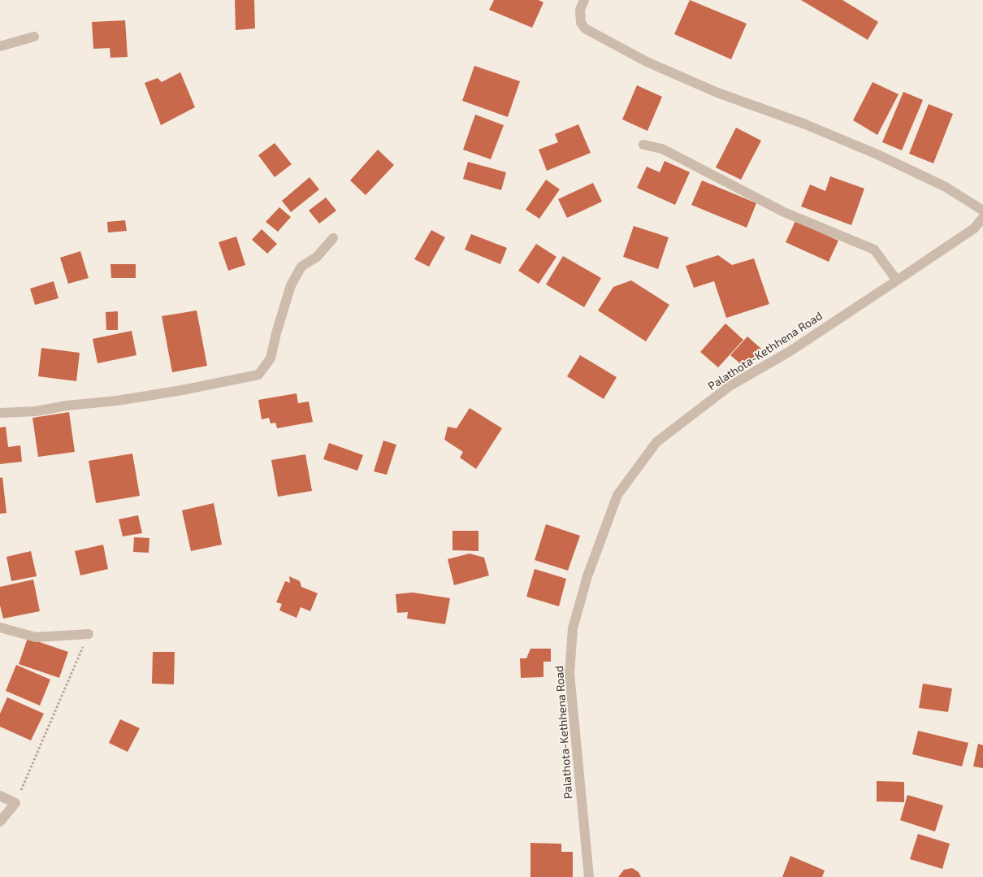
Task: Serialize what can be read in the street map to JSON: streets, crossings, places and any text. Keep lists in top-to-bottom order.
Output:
{
  "streets": {
    "street": ["Palathota-Kethhena Road"]
  }
}
